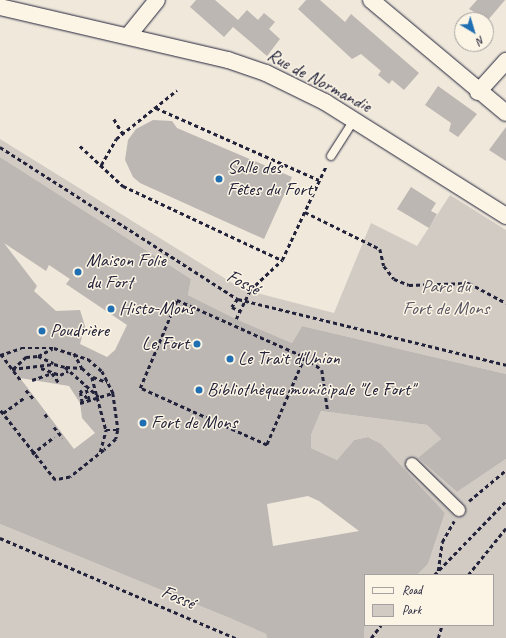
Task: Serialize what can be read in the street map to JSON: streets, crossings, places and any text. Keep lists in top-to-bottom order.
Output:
{
  "streets": {
    "street": ["Rue de Normandie"],
    "path": ["Fossé"]
  },
  "parks": ["Parc du Fort de Mons"],
  "places": [
    "Salle des Fêtes du Fort",
    "Maison Folie du Fort",
    "Histo-Mons",
    "Poudrière",
    "Le Fort",
    "Le Trait d'Union",
    "Bibliothèque municipale \"Le Fort\"",
    "Fort de Mons"
  ],
  "legend": ["Road", "Park"],
  "north": "bottom right"
}
